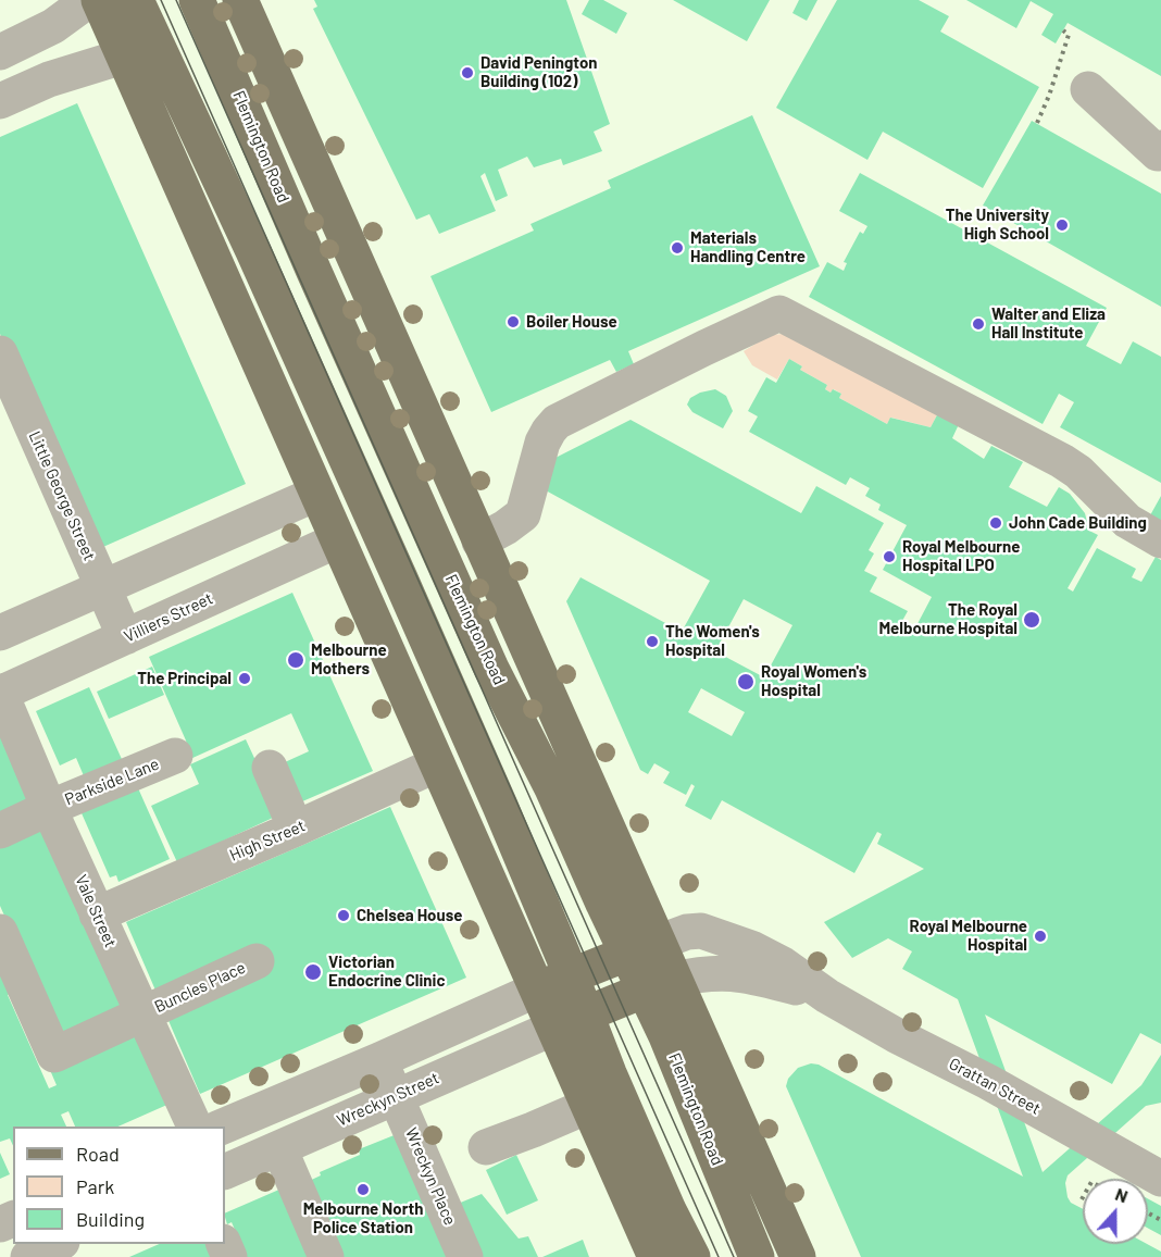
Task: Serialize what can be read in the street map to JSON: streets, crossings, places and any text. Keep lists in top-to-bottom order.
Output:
{
  "streets": {
    "main road": ["Flemington Road", "Grattan Street"],
    "street": [
      "Little George Street",
      "Villiers Street",
      "Parkside Lane",
      "High Street",
      "Vale Street",
      "Buncles Place",
      "Wreckyn Street",
      "Wreckyn Place"
    ]
  },
  "crossings": [
    ["Flemington Road", "Grattan Street"],
    ["Little George Street", "Villiers Street"],
    ["Villiers Street", "Vale Street"],
    ["Parkside Lane", "Vale Street"],
    ["High Street", "Vale Street"],
    ["Vale Street", "Buncles Place"],
    ["Grattan Street", "Wreckyn Street"],
    ["Wreckyn Street", "Wreckyn Place"]
  ],
  "places": [
    "David Penington Building (102)",
    "The University High School",
    "Materials Handling Centre",
    "Boiler House",
    "Walter and Eliza Hall Institute",
    "John Cade Building",
    "Royal Melbourne Hospital LPO",
    "The Royal Melbourne Hospital",
    "The Women's Hospital",
    "Melbourne Mothers",
    "The Principal",
    "Royal Women's Hospital",
    "Chelsea House",
    "Royal Melbourne Hospital",
    "Victorian Endocrine Clinic",
    "Melbourne North Police Station"
  ],
  "legend": ["Road", "Park", "Building"],
  "north": "top"
}
